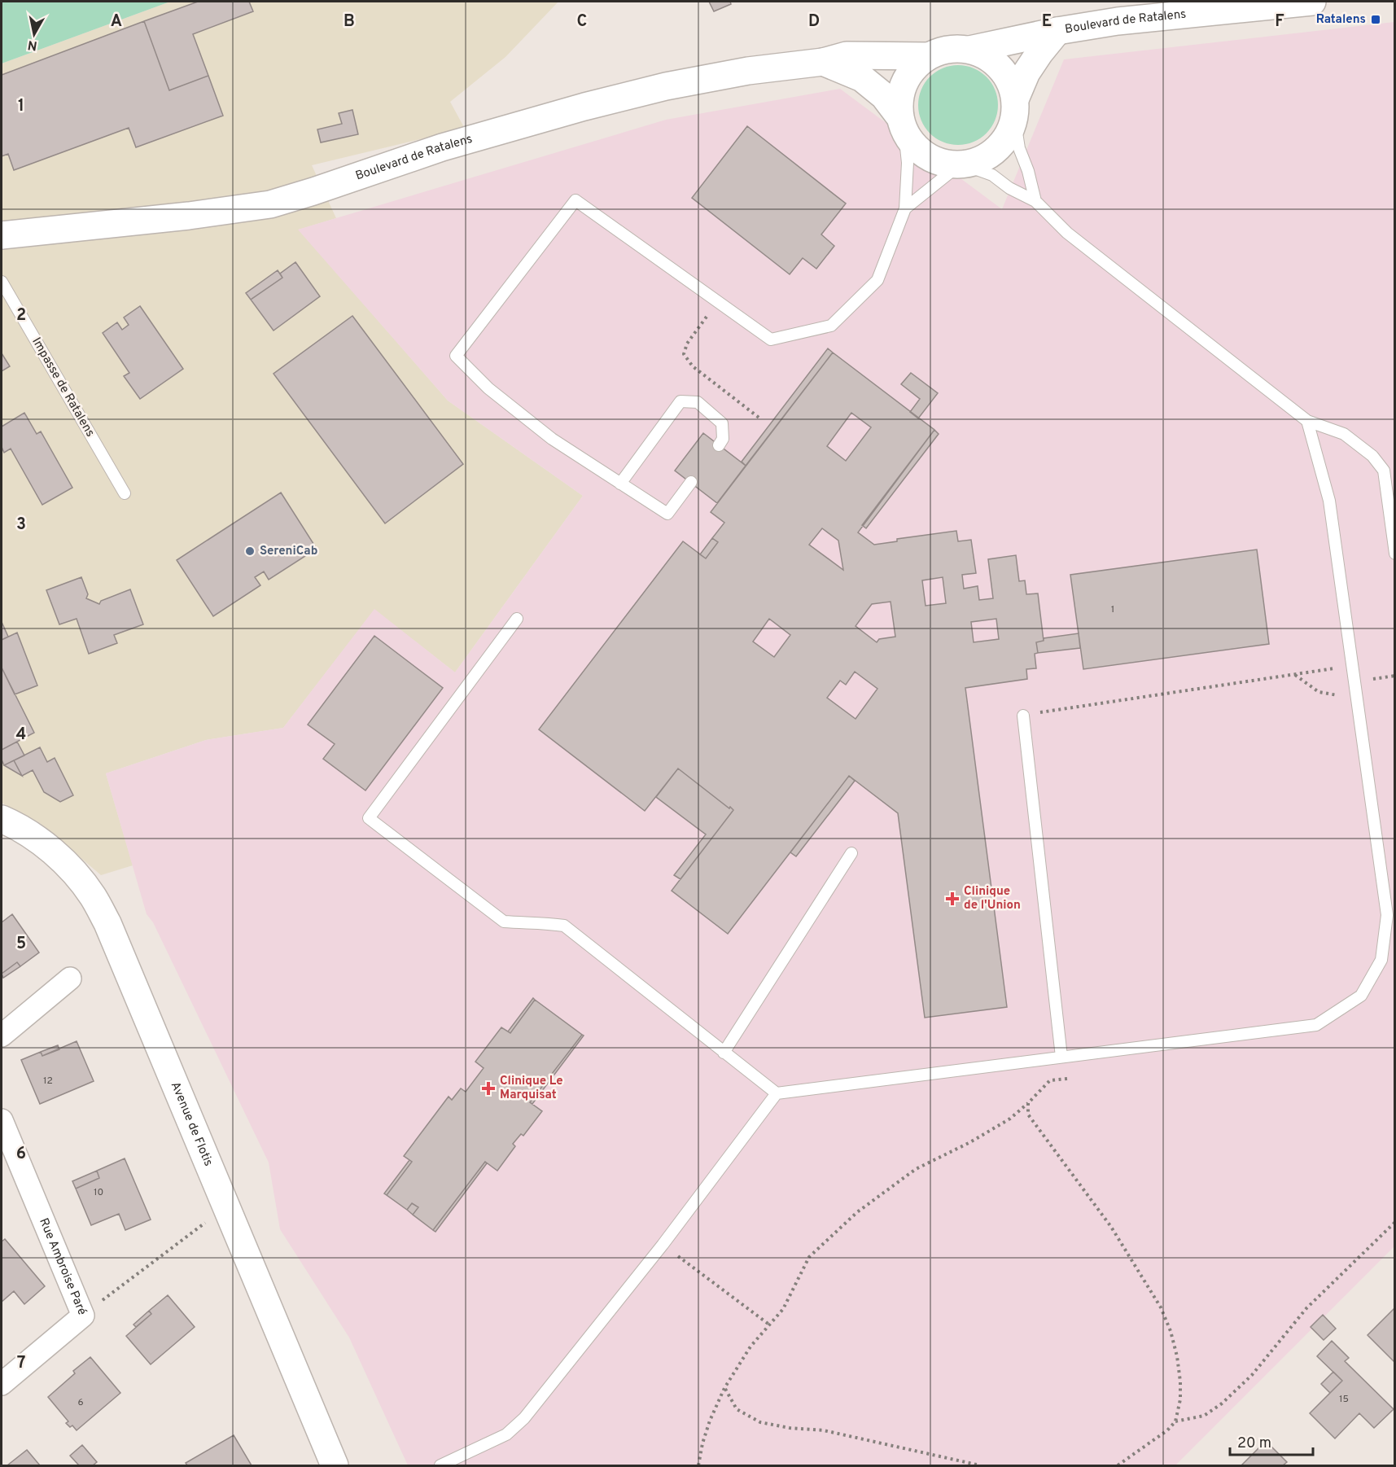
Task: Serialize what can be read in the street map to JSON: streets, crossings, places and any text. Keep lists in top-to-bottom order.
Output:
{
  "streets": {
    "street": ["Boulevard de Ratalens", "Avenue de Flotis", "Rue Ambroise Paré"],
    "lane": ["Impasse de Ratalens"]
  },
  "places": {
    "transit": ["Ratalens"],
    "other": ["SereniCab"],
    "health": ["Clinique de l'Union", "Clinique Le Marquisat"]
  },
  "house_numbers": [
    "1",
    "12",
    "10",
    "15",
    "6"
  ],
  "scale_bar": "20 m",
  "north": "bottom",
  "grid": {
    "columns": [
      "A",
      "B",
      "C",
      "D",
      "E",
      "F"
    ],
    "rows": [
      "1",
      "2",
      "3",
      "4",
      "5",
      "6",
      "7"
    ]
  }
}
